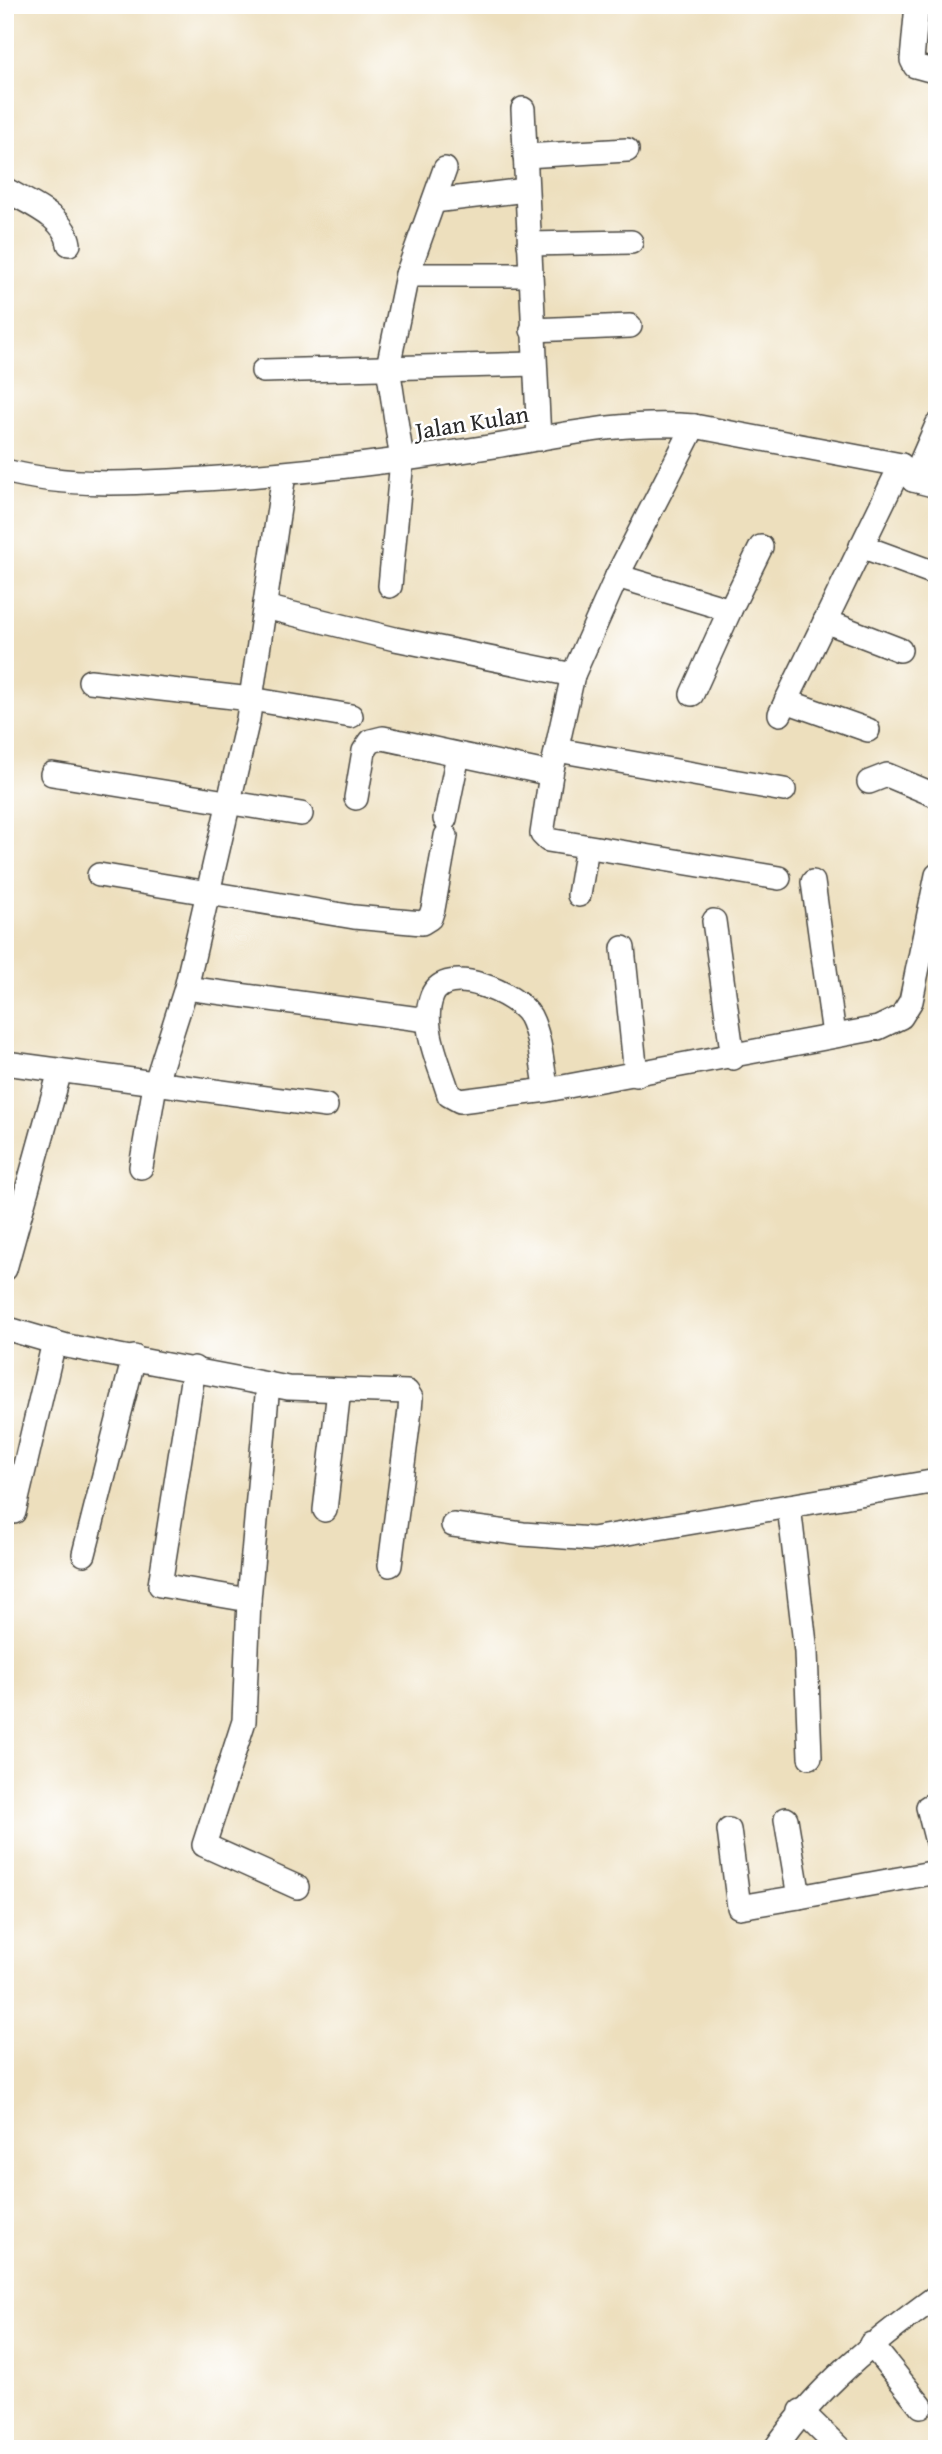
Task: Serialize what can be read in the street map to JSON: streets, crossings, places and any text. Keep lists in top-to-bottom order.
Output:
{
  "streets": {
    "street": ["Jalan Kulan"]
  }
}
